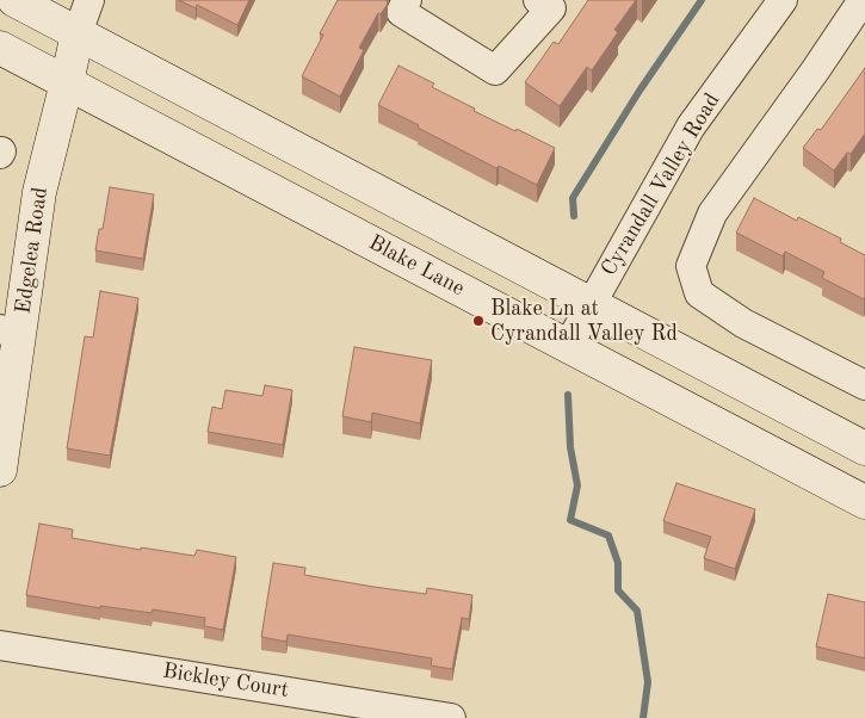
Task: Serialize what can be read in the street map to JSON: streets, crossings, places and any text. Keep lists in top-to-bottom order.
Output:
{
  "streets": {
    "main road": ["Edgelea Road", "Blake Lane"],
    "street": ["Cyrandall Valley Road", "Bickley Court"]
  },
  "crossings": [
    ["Cyrandall Valley Road", "Blake Lane"],
    ["Edgelea Road", "Blake Lane"]
  ],
  "places": ["Blake Ln at Cyrandall Valley Rd"]
}
